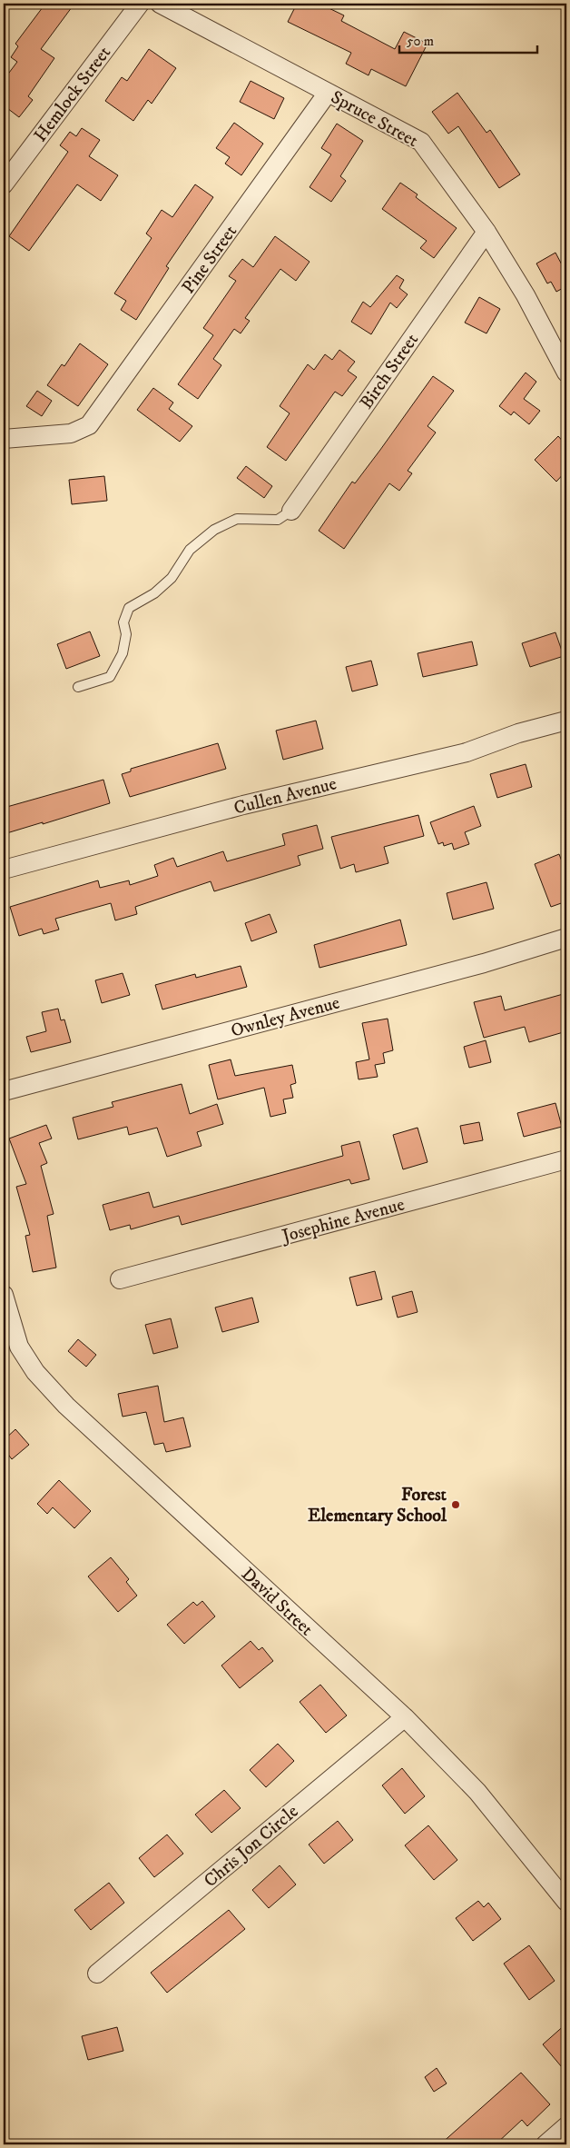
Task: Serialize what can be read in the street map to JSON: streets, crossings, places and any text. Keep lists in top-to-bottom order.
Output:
{
  "streets": {
    "street": [
      "Hemlock Street",
      "Spruce Street",
      "Pine Street",
      "Birch Street",
      "Cullen Avenue",
      "Ownley Avenue",
      "Josephine Avenue",
      "David Street",
      "Chris Jon Circle"
    ]
  },
  "crossings": [
    ["Spruce Street", "Pine Street"],
    ["Spruce Street", "Birch Street"],
    ["David Street", "Chris Jon Circle"]
  ],
  "places": ["Forest Elementary School"],
  "scale_bar": "50 m"
}
